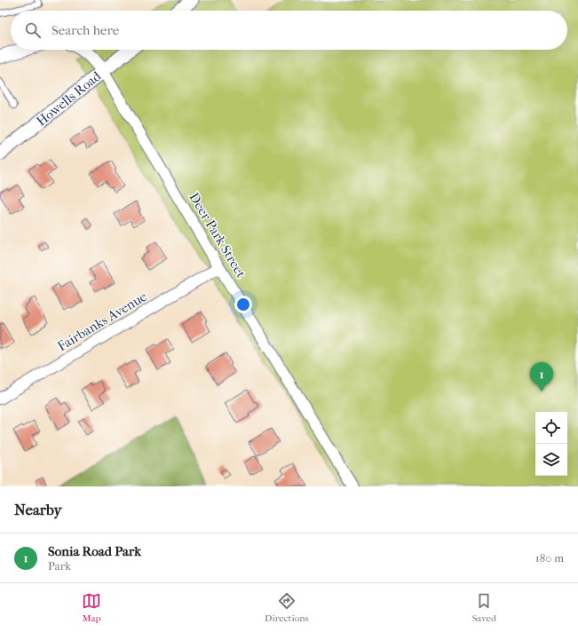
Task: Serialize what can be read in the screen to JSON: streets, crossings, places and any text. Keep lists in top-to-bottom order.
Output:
{
  "streets": {
    "street": ["Howells Road", "Deer Park Street", "Fairbanks Avenue"]
  },
  "crossings": [
    ["Howells Road", "Deer Park Street"],
    ["Deer Park Street", "Fairbanks Avenue"]
  ],
  "page": {
    "search": "Search here",
    "pins": "1",
    "heading": "Nearby",
    "list": [
      {
        "mark": "1",
        "name": "Sonia Road Park",
        "note": "Park",
        "value": "180 m"
      }
    ],
    "nav": ["Map", "Directions", "Saved"]
  }
}
